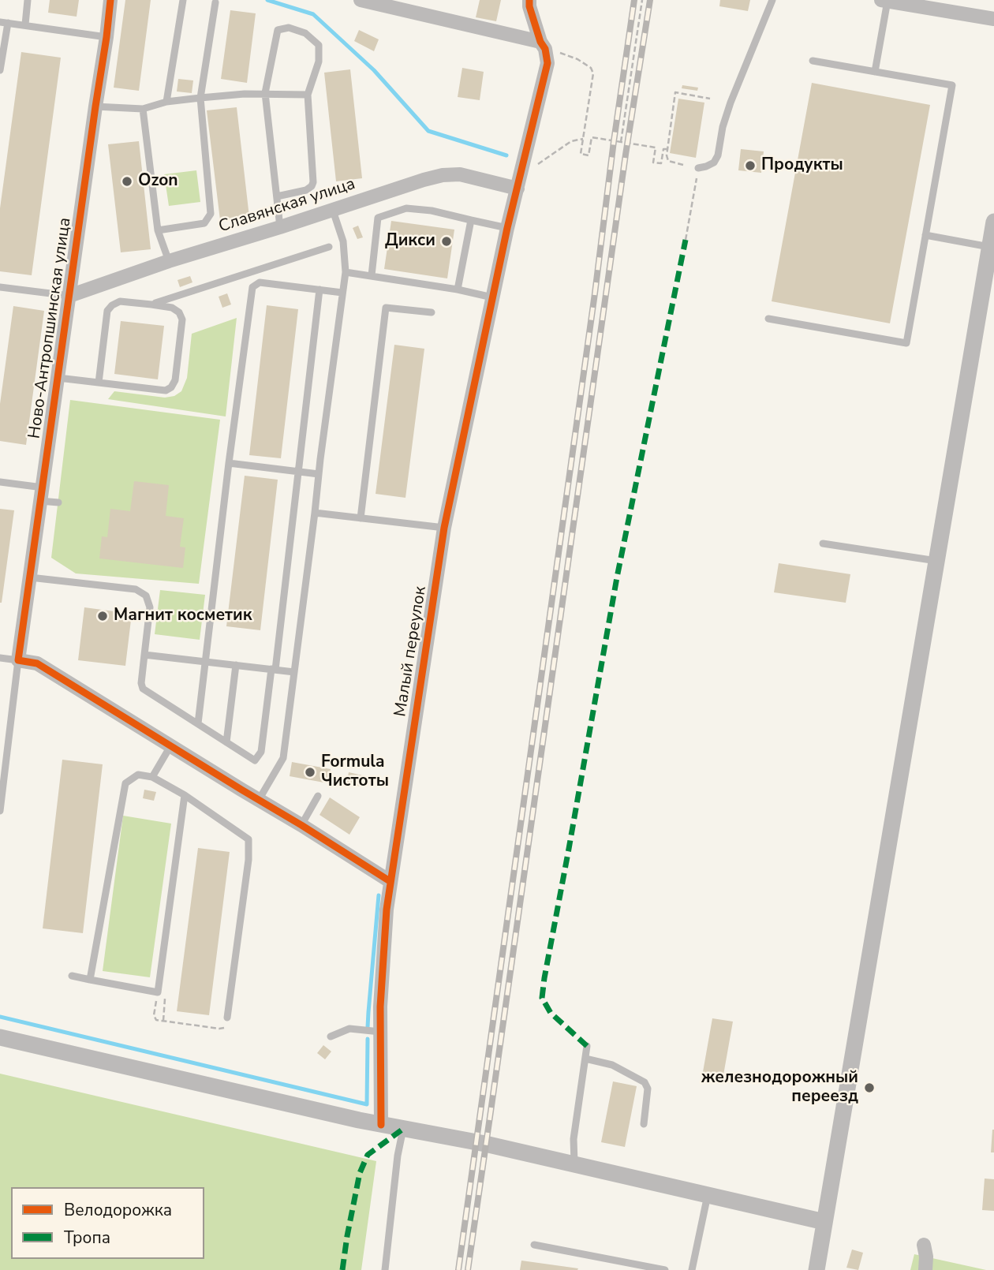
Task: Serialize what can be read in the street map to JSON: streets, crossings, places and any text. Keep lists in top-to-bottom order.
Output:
{
  "streets": {
    "street": ["Славянская улица", "Ново-Антропшинская улица", "Малый переулок"]
  },
  "crossings": [
    ["Славянская улица", "Ново-Антропшинская улица"],
    ["Славянская улица", "Малый переулок"]
  ],
  "places": [
    "Продукты",
    "Ozon",
    "Дикси",
    "Магнит косметик",
    "Formula Чистоты",
    "железнодорожный переезд"
  ],
  "legend": ["Велодорожка", "Тропа"]
}
